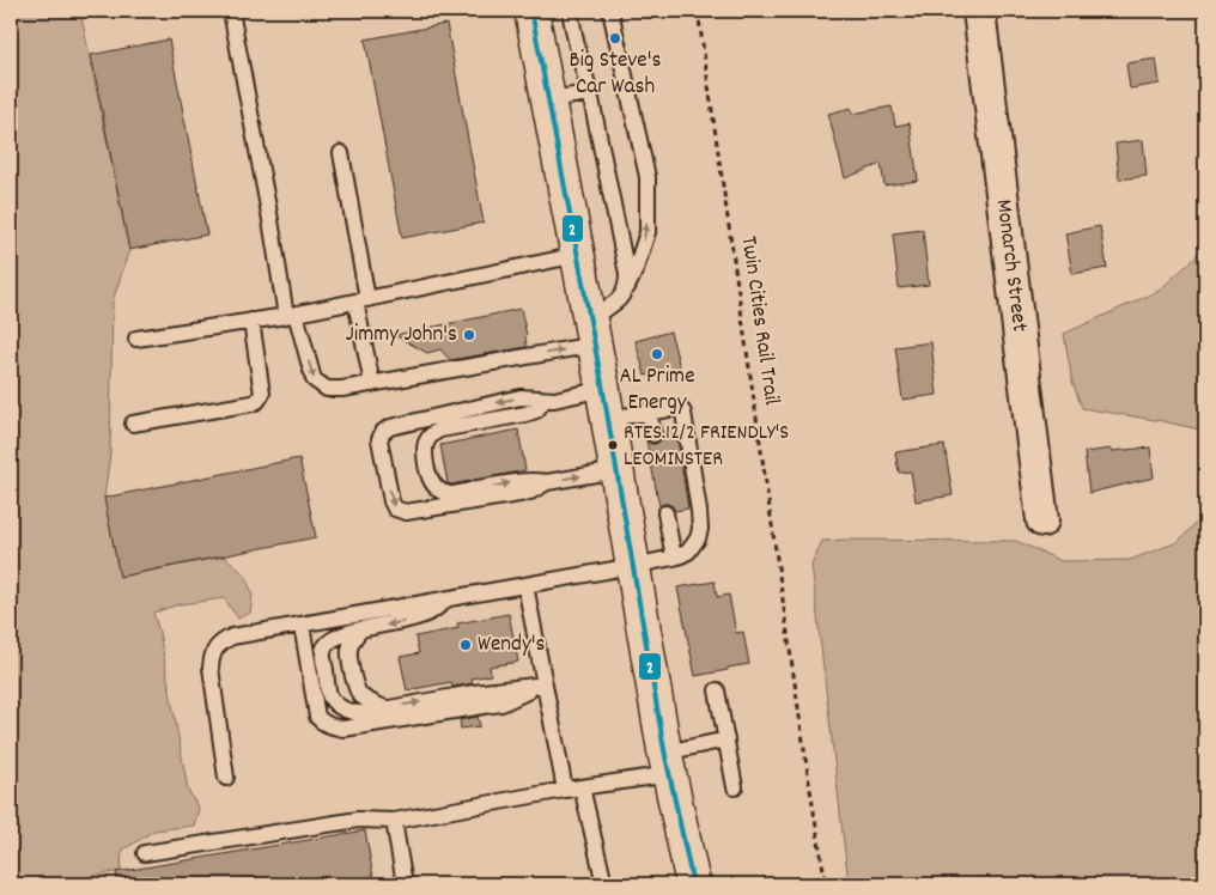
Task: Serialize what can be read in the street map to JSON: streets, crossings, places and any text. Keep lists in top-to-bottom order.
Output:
{
  "streets": {
    "street": ["Monarch Street"],
    "path": ["Twin Cities Rail Trail"]
  },
  "places": [
    "Big Steve's Car Wash",
    "Jimmy John's",
    "AL Prime Energy",
    "RTES.12/2 FRIENDLY'S LEOMINSTER",
    "Wendy's"
  ],
  "lines": ["transit line 2"]
}
